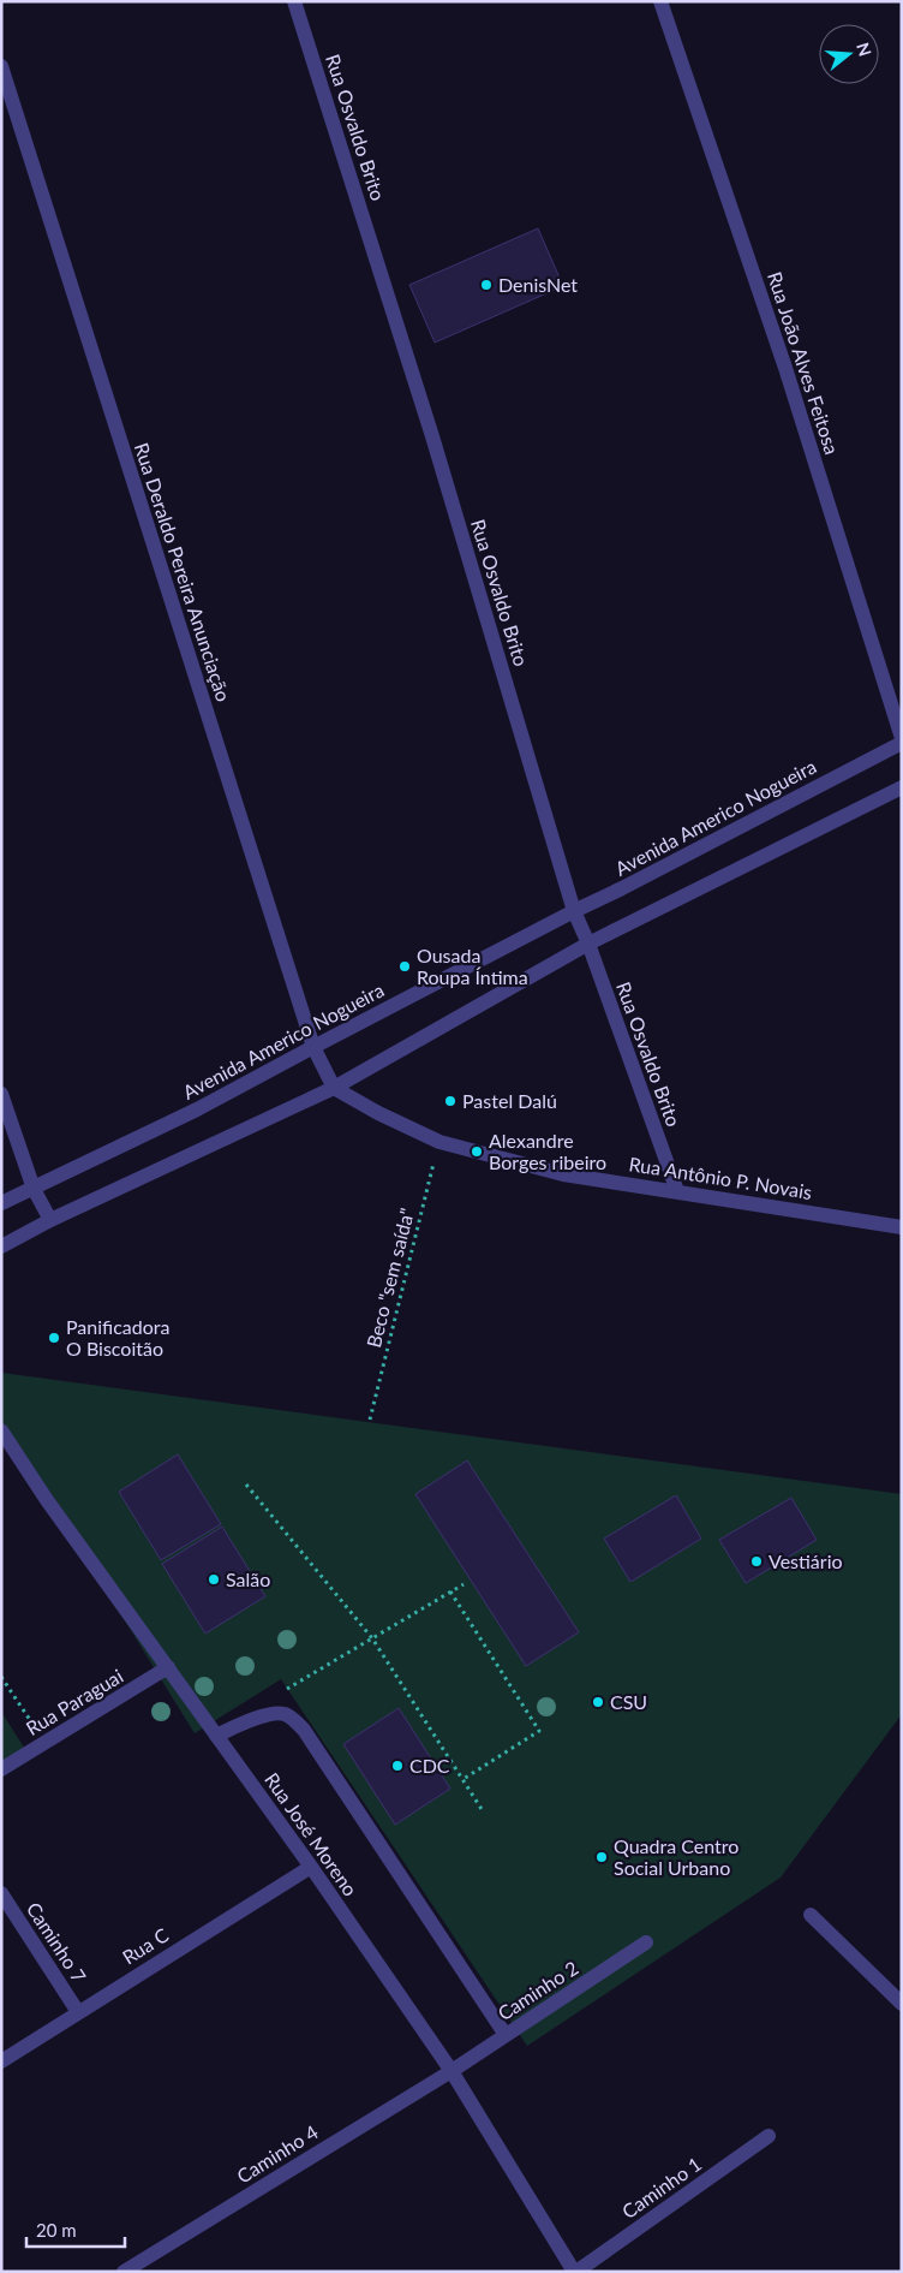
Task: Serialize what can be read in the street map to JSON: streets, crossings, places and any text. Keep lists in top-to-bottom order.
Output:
{
  "streets": {
    "street": [
      "Rua Osvaldo Brito",
      "Rua João Alves Feitosa",
      "Rua Deraldo Pereira Anunciação",
      "Avenida Americo Nogueira",
      "Rua Antônio P. Novais",
      "Rua Paraguai",
      "Rua José Moreno",
      "Caminho 7",
      "Rua C",
      "Caminho 2",
      "Caminho 4",
      "Caminho 1"
    ],
    "path": ["Beco \"sem saída\""]
  },
  "crossings": [
    ["Rua Osvaldo Brito", "Avenida Americo Nogueira"],
    ["Rua Osvaldo Brito", "Rua Antônio P. Novais"],
    ["Rua João Alves Feitosa", "Avenida Americo Nogueira"],
    ["Rua Deraldo Pereira Anunciação", "Avenida Americo Nogueira"],
    ["Rua Deraldo Pereira Anunciação", "Rua Antônio P. Novais"],
    ["Rua Antônio P. Novais", "Beco \"sem saída\""],
    ["Rua Paraguai", "Rua José Moreno"],
    ["Rua José Moreno", "Rua C"],
    ["Rua José Moreno", "Caminho 2"],
    ["Rua José Moreno", "Caminho 4"],
    ["Rua José Moreno", "Caminho 1"],
    ["Caminho 7", "Rua C"],
    ["Caminho 2", "Caminho 4"]
  ],
  "places": [
    "DenisNet",
    "Ousada Roupa Íntima",
    "Pastel Dalú",
    "Alexandre Borges ribeiro",
    "Panificadora O Biscoitão",
    "Vestiário",
    "Salão",
    "CSU",
    "CDC",
    "Quadra Centro Social Urbano"
  ],
  "scale_bar": "20 m",
  "north": "right"
}
